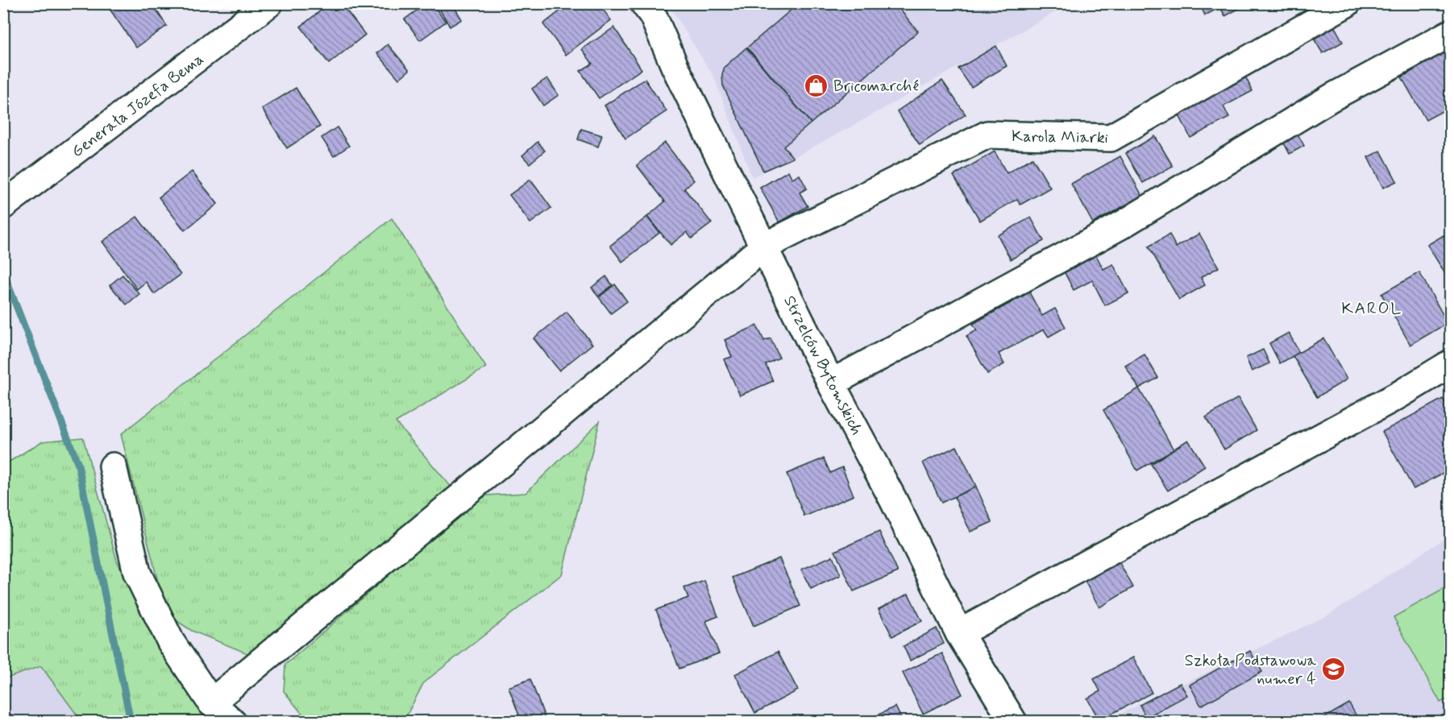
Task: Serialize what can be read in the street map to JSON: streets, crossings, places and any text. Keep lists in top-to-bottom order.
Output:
{
  "streets": {
    "street": ["Generała Józefa Bema", "Karola Miarki", "Strzelców Bytomskich"]
  },
  "crossings": [
    ["Karola Miarki", "Strzelców Bytomskich"]
  ],
  "districts": ["KAROL"],
  "places": {
    "shop": ["Bricomarché"],
    "school or university": ["Szkoła Podstawowa numer 4"]
  }
}
